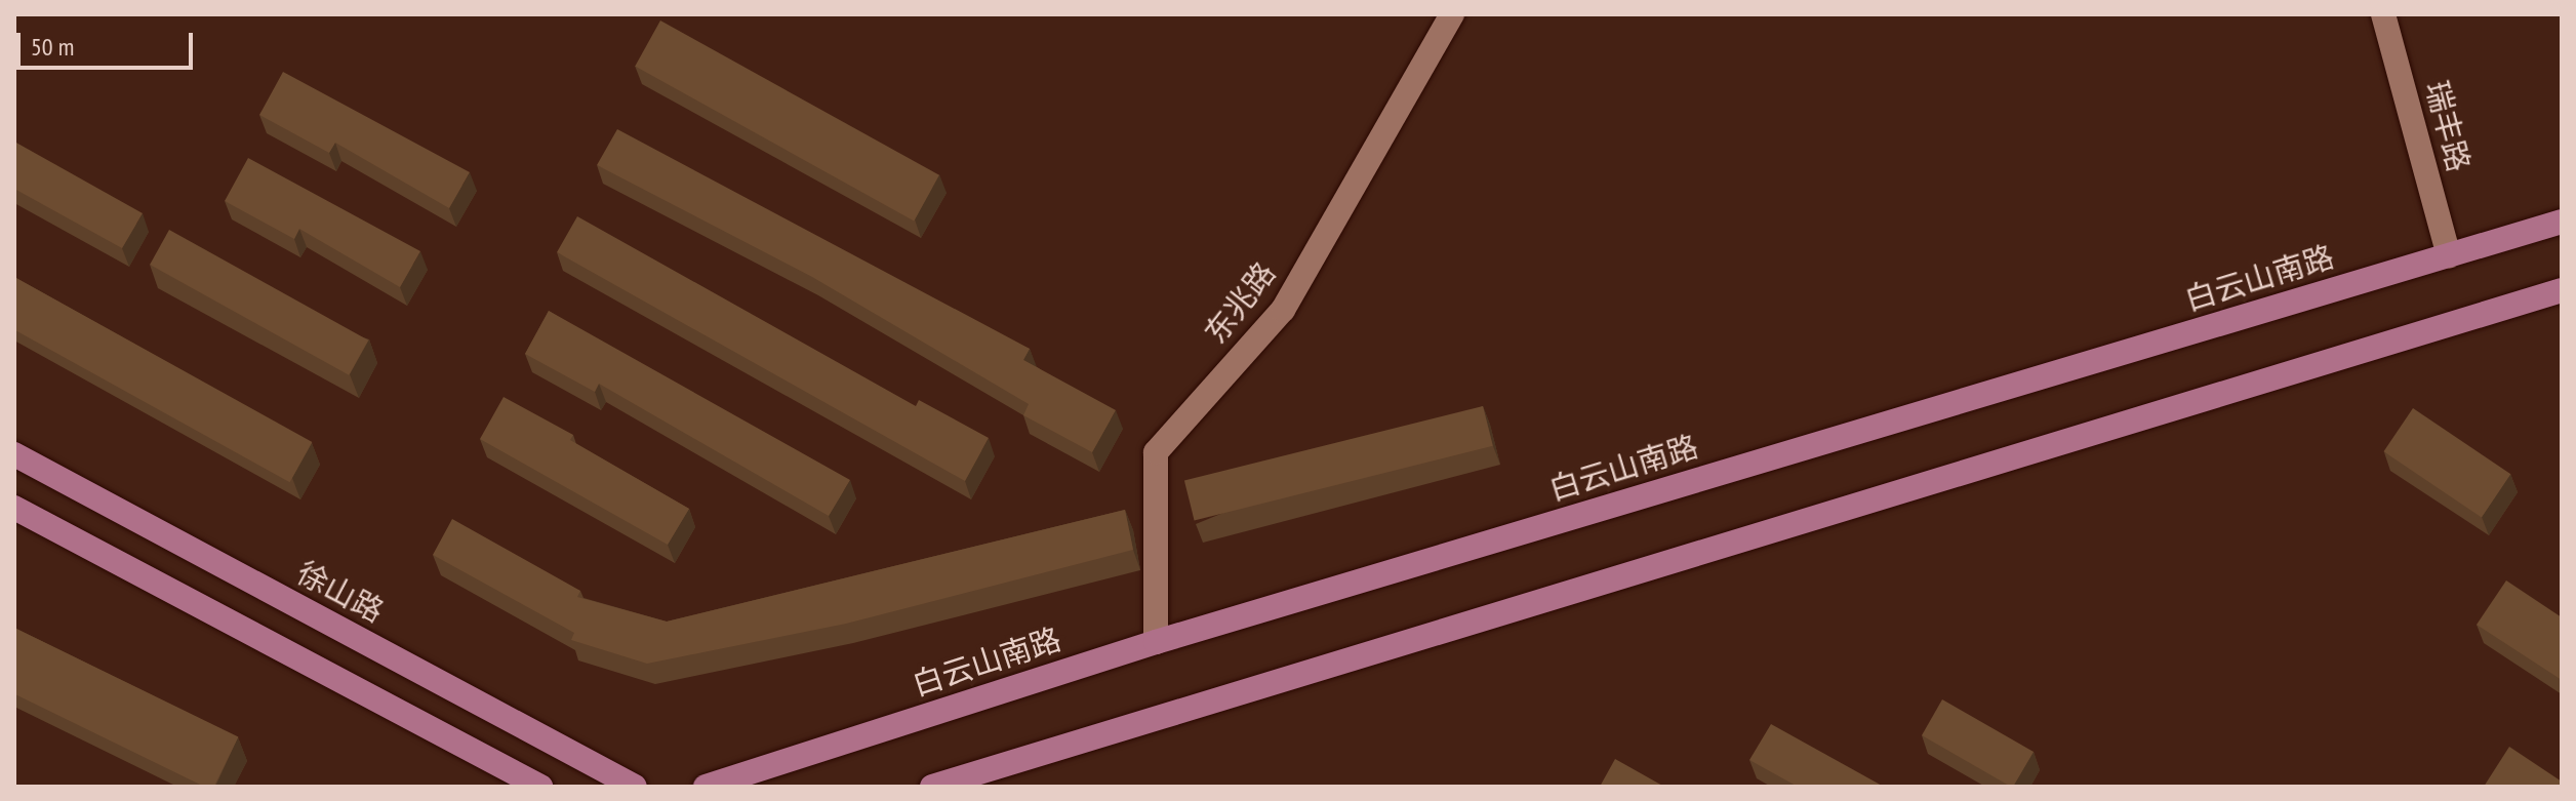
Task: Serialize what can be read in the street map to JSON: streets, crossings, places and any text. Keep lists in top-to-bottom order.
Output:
{
  "streets": {
    "main road": ["白云山南路", "徐山路"],
    "street": ["瑞丰路", "东兆路"]
  },
  "crossings": [
    ["瑞丰路", "白云山南路"],
    ["白云山南路", "东兆路"]
  ],
  "scale_bar": "50 m"
}
